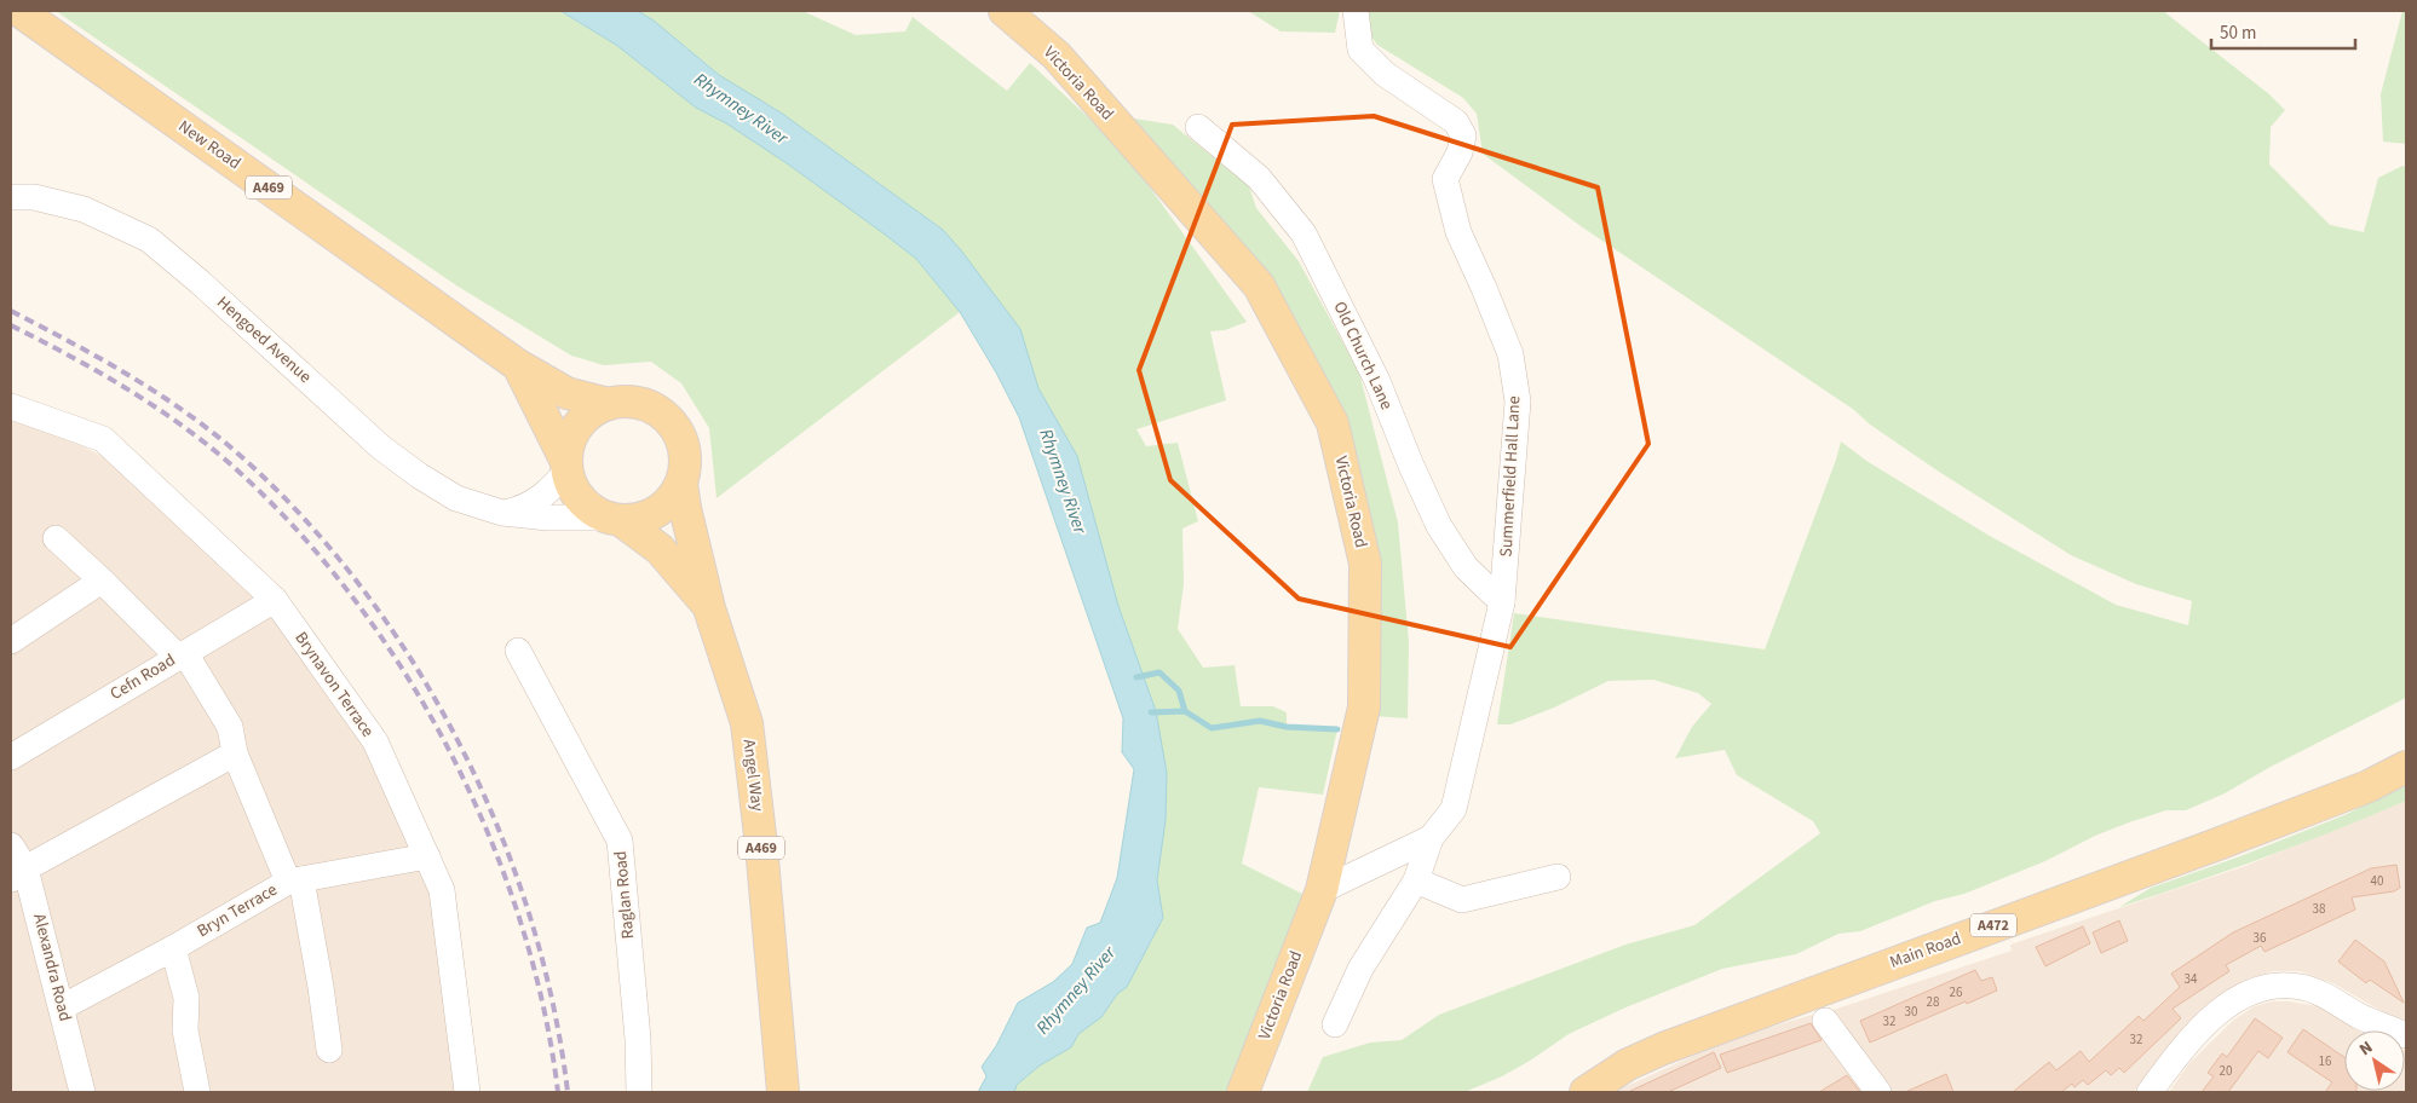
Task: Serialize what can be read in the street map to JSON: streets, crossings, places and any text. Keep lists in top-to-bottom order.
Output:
{
  "streets": {
    "main road": [
      "Victoria Road",
      "New Road",
      "A469",
      "Angel Way",
      "A472",
      "Main Road"
    ],
    "street": [
      "Hengoed Avenue",
      "Old Church Lane",
      "Summerfield Hall Lane",
      "Cefn Road",
      "Brynavon Terrace",
      "Raglan Road",
      "Bryn Terrace",
      "Alexandra Road"
    ]
  },
  "crossings": [
    ["Victoria Road", "Summerfield Hall Lane"],
    ["New Road", "Hengoed Avenue"],
    ["New Road", "Angel Way"],
    ["Hengoed Avenue", "Angel Way"],
    ["Old Church Lane", "Summerfield Hall Lane"],
    ["Cefn Road", "Brynavon Terrace"],
    ["Brynavon Terrace", "Bryn Terrace"],
    ["Bryn Terrace", "Alexandra Road"]
  ],
  "water": ["Rhymney River"],
  "house_numbers": [
    "40",
    "38",
    "36",
    "34",
    "26",
    "28",
    "30",
    "32",
    "32",
    "16",
    "20"
  ],
  "scale_bar": "50 m",
  "north": "top left"
}
